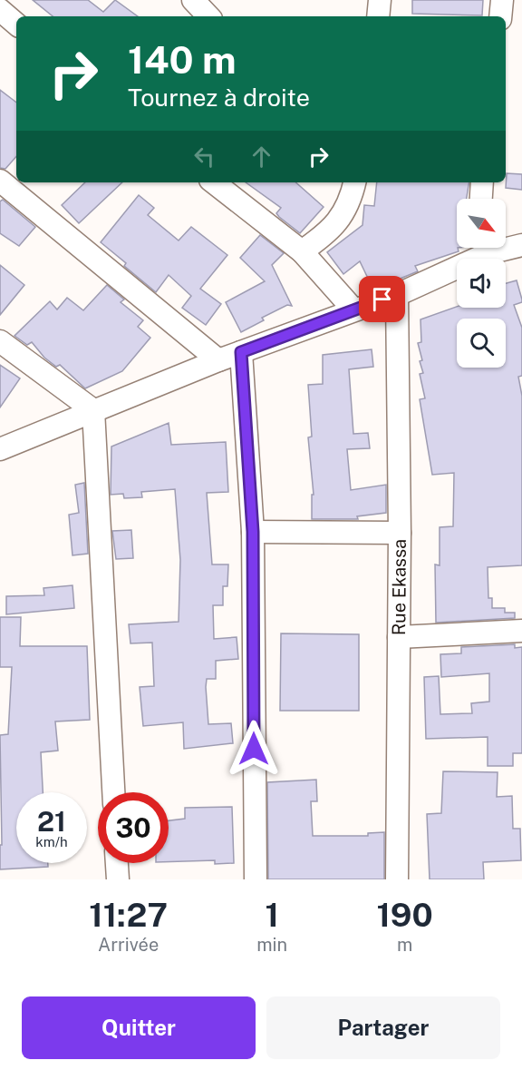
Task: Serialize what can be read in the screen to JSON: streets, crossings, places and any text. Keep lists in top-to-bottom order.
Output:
{
  "streets": {
    "street": ["Rue Ekassa"]
  },
  "north": "bottom right",
  "page": {
    "turn": ["140 m", "Tournez à droite"],
    "speed": "21 km/h",
    "limit": "30",
    "eta": [
      "11:27",
      "Arrivée",
      "1",
      "min",
      "190",
      "m"
    ],
    "buttons": ["Quitter", "Partager"]
  }
}
